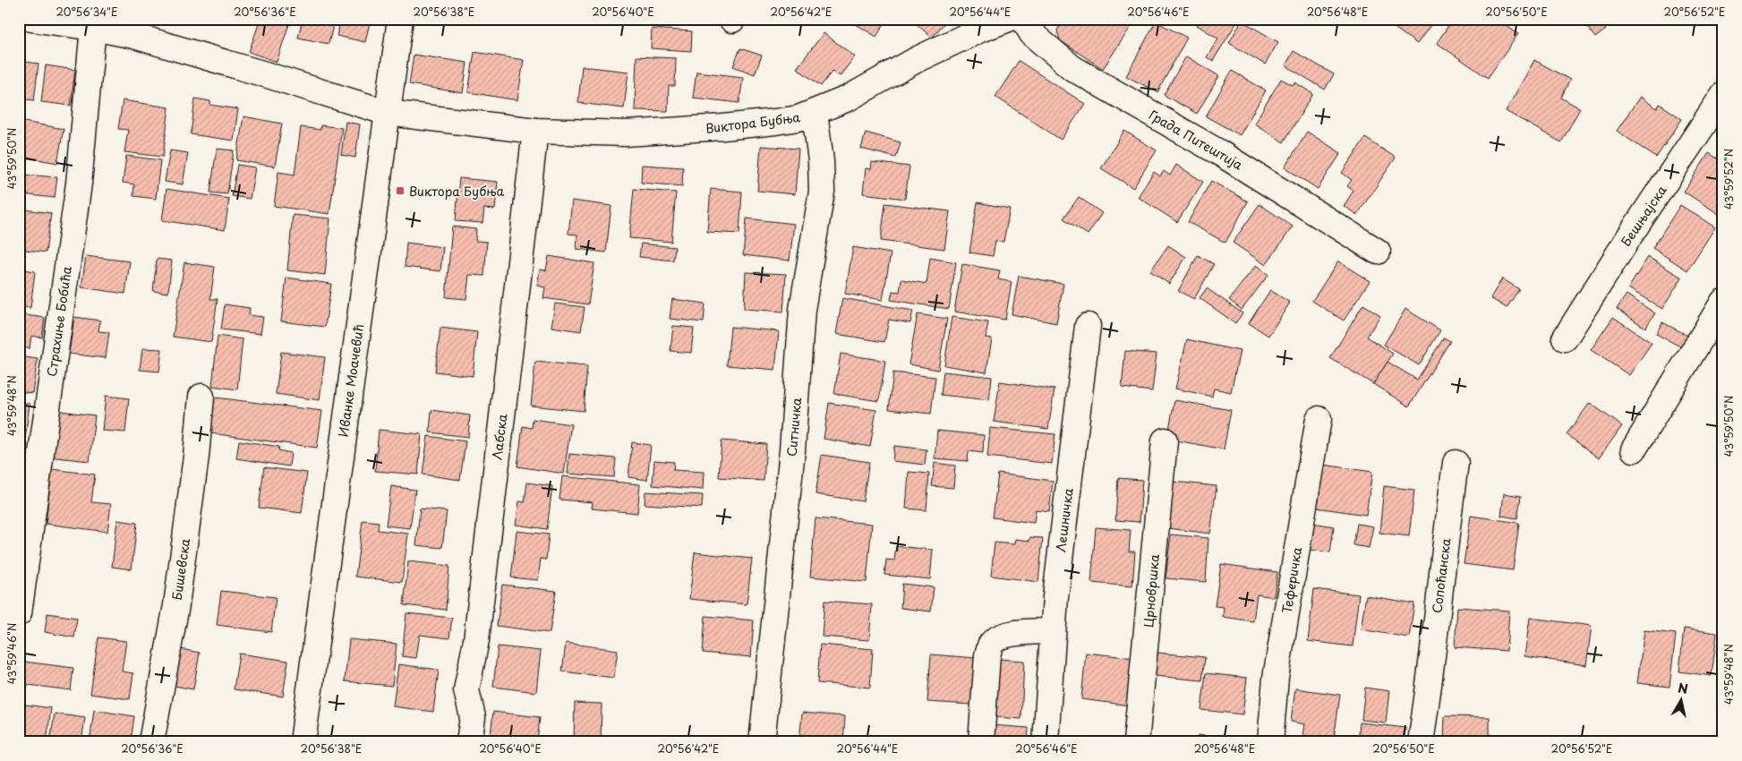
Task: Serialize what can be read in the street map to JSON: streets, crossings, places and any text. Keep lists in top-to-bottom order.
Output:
{
  "streets": {
    "street": [
      "Виктора Бубња",
      "Града Питештија",
      "Бешњајска",
      "Страхиње Бобића",
      "Иванке Моачевић",
      "Ситничка",
      "Лабска",
      "Лешничка",
      "Бишевска",
      "Сопоћанска",
      "Теферичка",
      "Црновршка"
    ]
  },
  "crossings": [
    ["Виктора Бубња", "Страхиње Бобића"],
    ["Виктора Бубња", "Иванке Моачевић"],
    ["Виктора Бубња", "Ситничка"],
    ["Виктора Бубња", "Лабска"]
  ],
  "places": {
    "transit": ["Виктора Бубња"]
  },
  "north": "top",
  "coordinates": [
    "20°56'34\"E",
    "20°56'36\"E",
    "20°56'38\"E",
    "20°56'40\"E",
    "20°56'42\"E",
    "20°56'44\"E",
    "20°56'46\"E",
    "20°56'48\"E",
    "20°56'50\"E",
    "20°56'52\"E",
    "43°59'50\"N",
    "43°59'52\"N",
    "43°59'48\"N",
    "43°59'46\"N"
  ]
}
